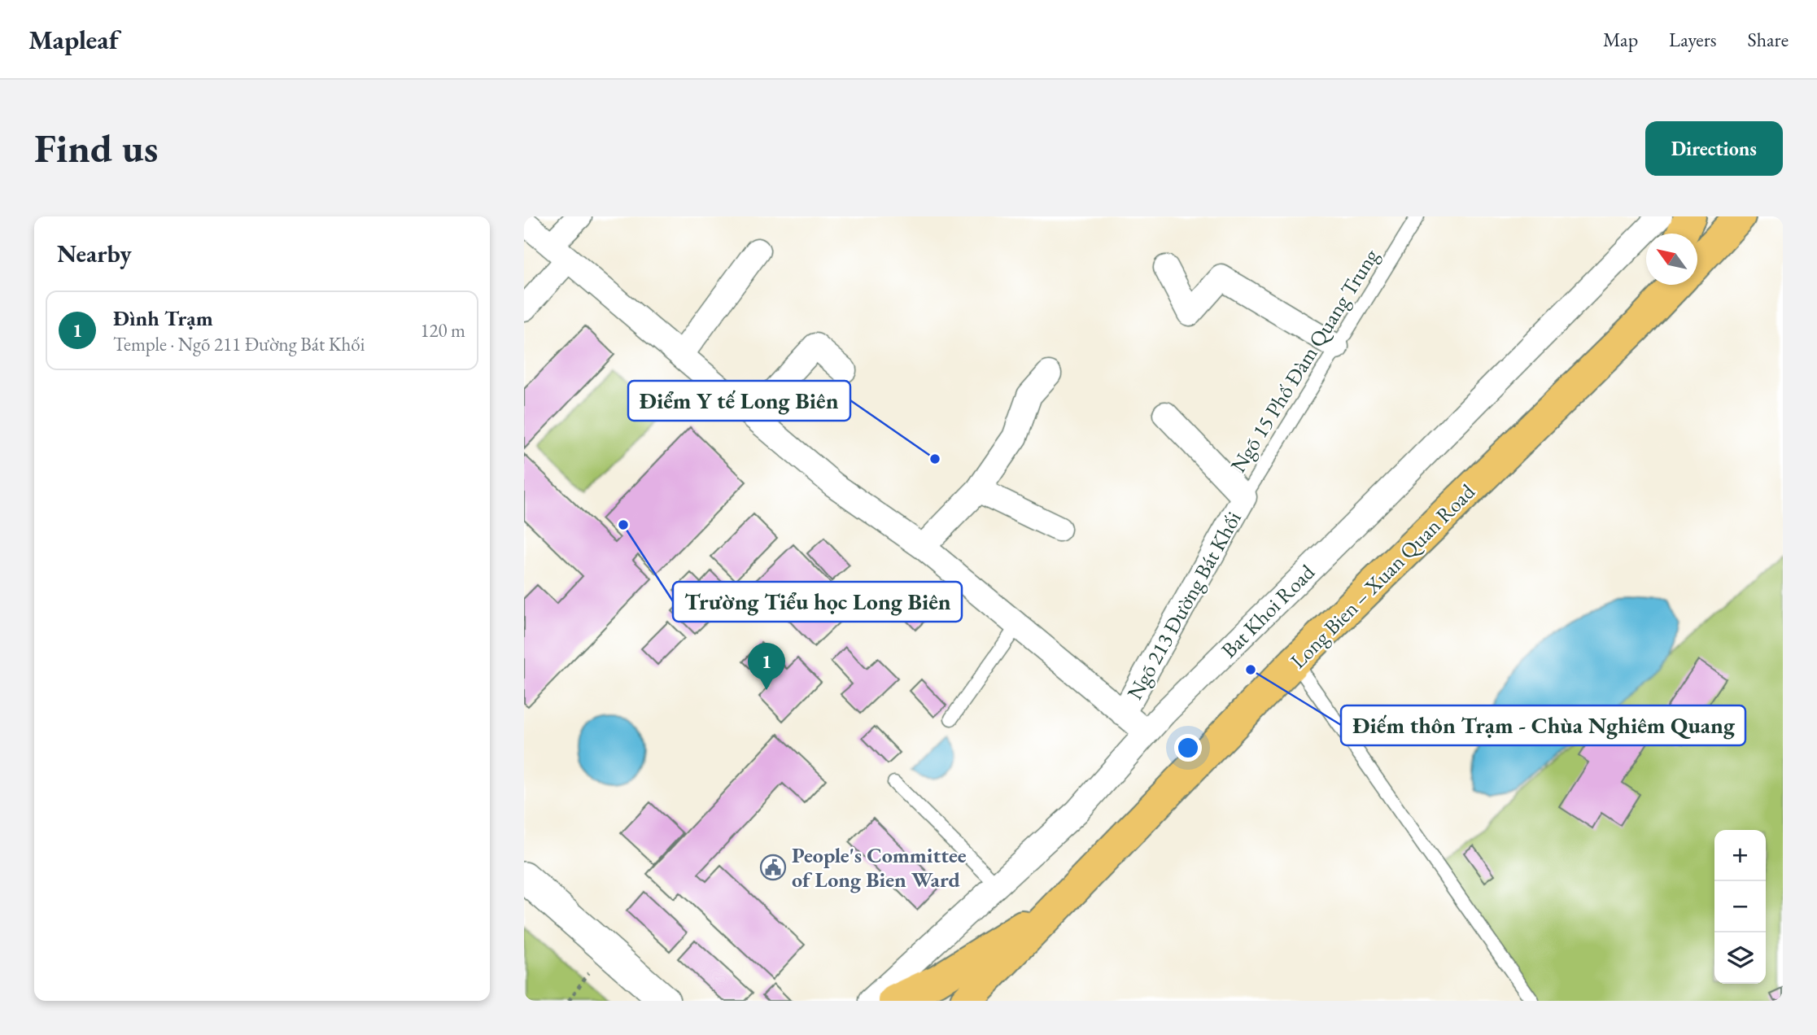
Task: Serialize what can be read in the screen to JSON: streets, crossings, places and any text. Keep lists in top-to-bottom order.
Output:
{
  "streets": {
    "main road": ["Long Bien – Xuan Quan Road"],
    "street": ["Ngõ 213 Đường Bát Khối", "Bat Khoi Road"],
    "lane": ["Ngõ 15 Phố Đàm Quang Trung"]
  },
  "crossings": [
    ["Ngõ 15 Phố Đàm Quang Trung", "Ngõ 213 Đường Bát Khối"]
  ],
  "places": {
    "other": ["Điểm Y tế Long Biên", "Trường Tiểu học Long Biên", "Điếm thôn Trạm - Chùa Nghiêm Quang"],
    "public building": ["People's Committee of Long Bien Ward"]
  },
  "north": "top left",
  "page": {
    "header": "Mapleaf",
    "nav": ["Map", "Layers", "Share"],
    "buttons": "Directions",
    "title": "Find us",
    "heading": "Nearby",
    "list": [
      {
        "mark": "1",
        "name": "Đình Trạm",
        "note": "Temple · Ngõ 211 Đường Bát Khối",
        "value": "120 m"
      }
    ],
    "pins": "1",
    "map_buttons": ["+", "−"]
  }
}
